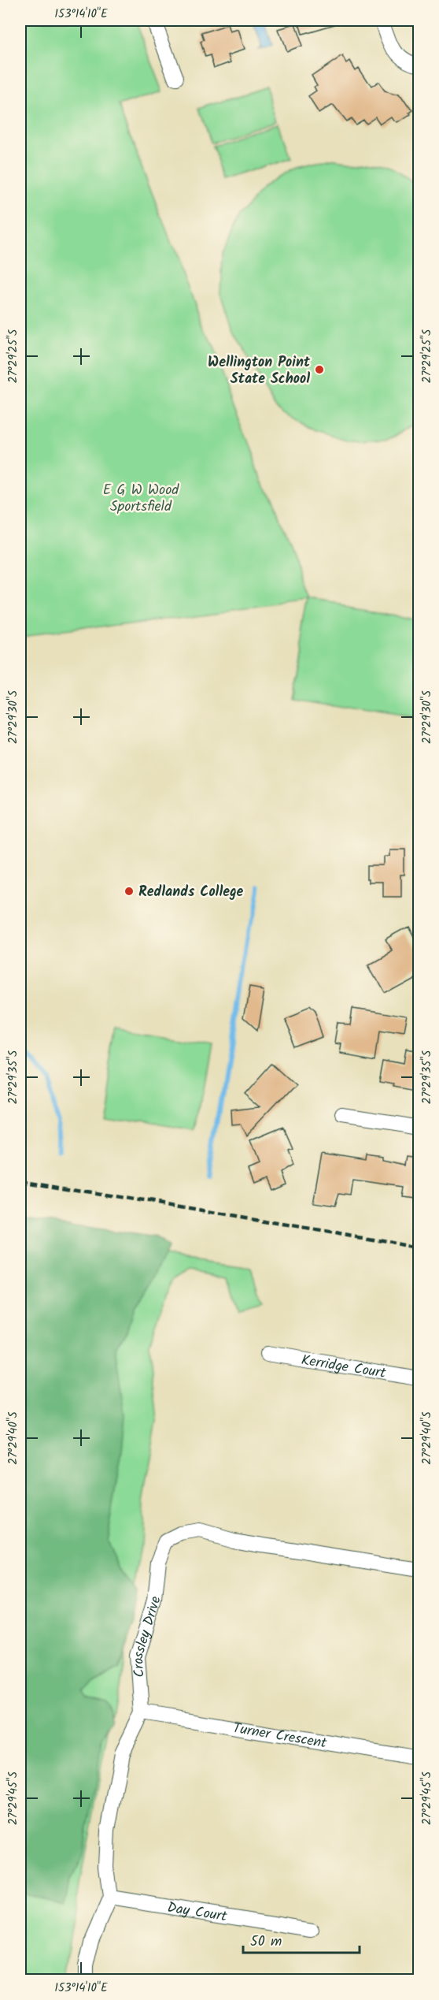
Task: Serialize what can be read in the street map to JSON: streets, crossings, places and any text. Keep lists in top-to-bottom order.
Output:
{
  "streets": {
    "street": [
      "Kerridge Court",
      "Crossley Drive",
      "Turner Crescent",
      "Day Court"
    ]
  },
  "crossings": [
    ["Crossley Drive", "Turner Crescent"],
    ["Crossley Drive", "Day Court"]
  ],
  "parks": ["E G W Wood Sportsfield"],
  "places": ["Wellington Point State School", "Redlands College"],
  "scale_bar": "50 m",
  "coordinates": [
    "153°14'10\"E",
    "27°29'25\"S",
    "27°29'30\"S",
    "27°29'35\"S",
    "27°29'40\"S",
    "27°29'45\"S"
  ]
}
